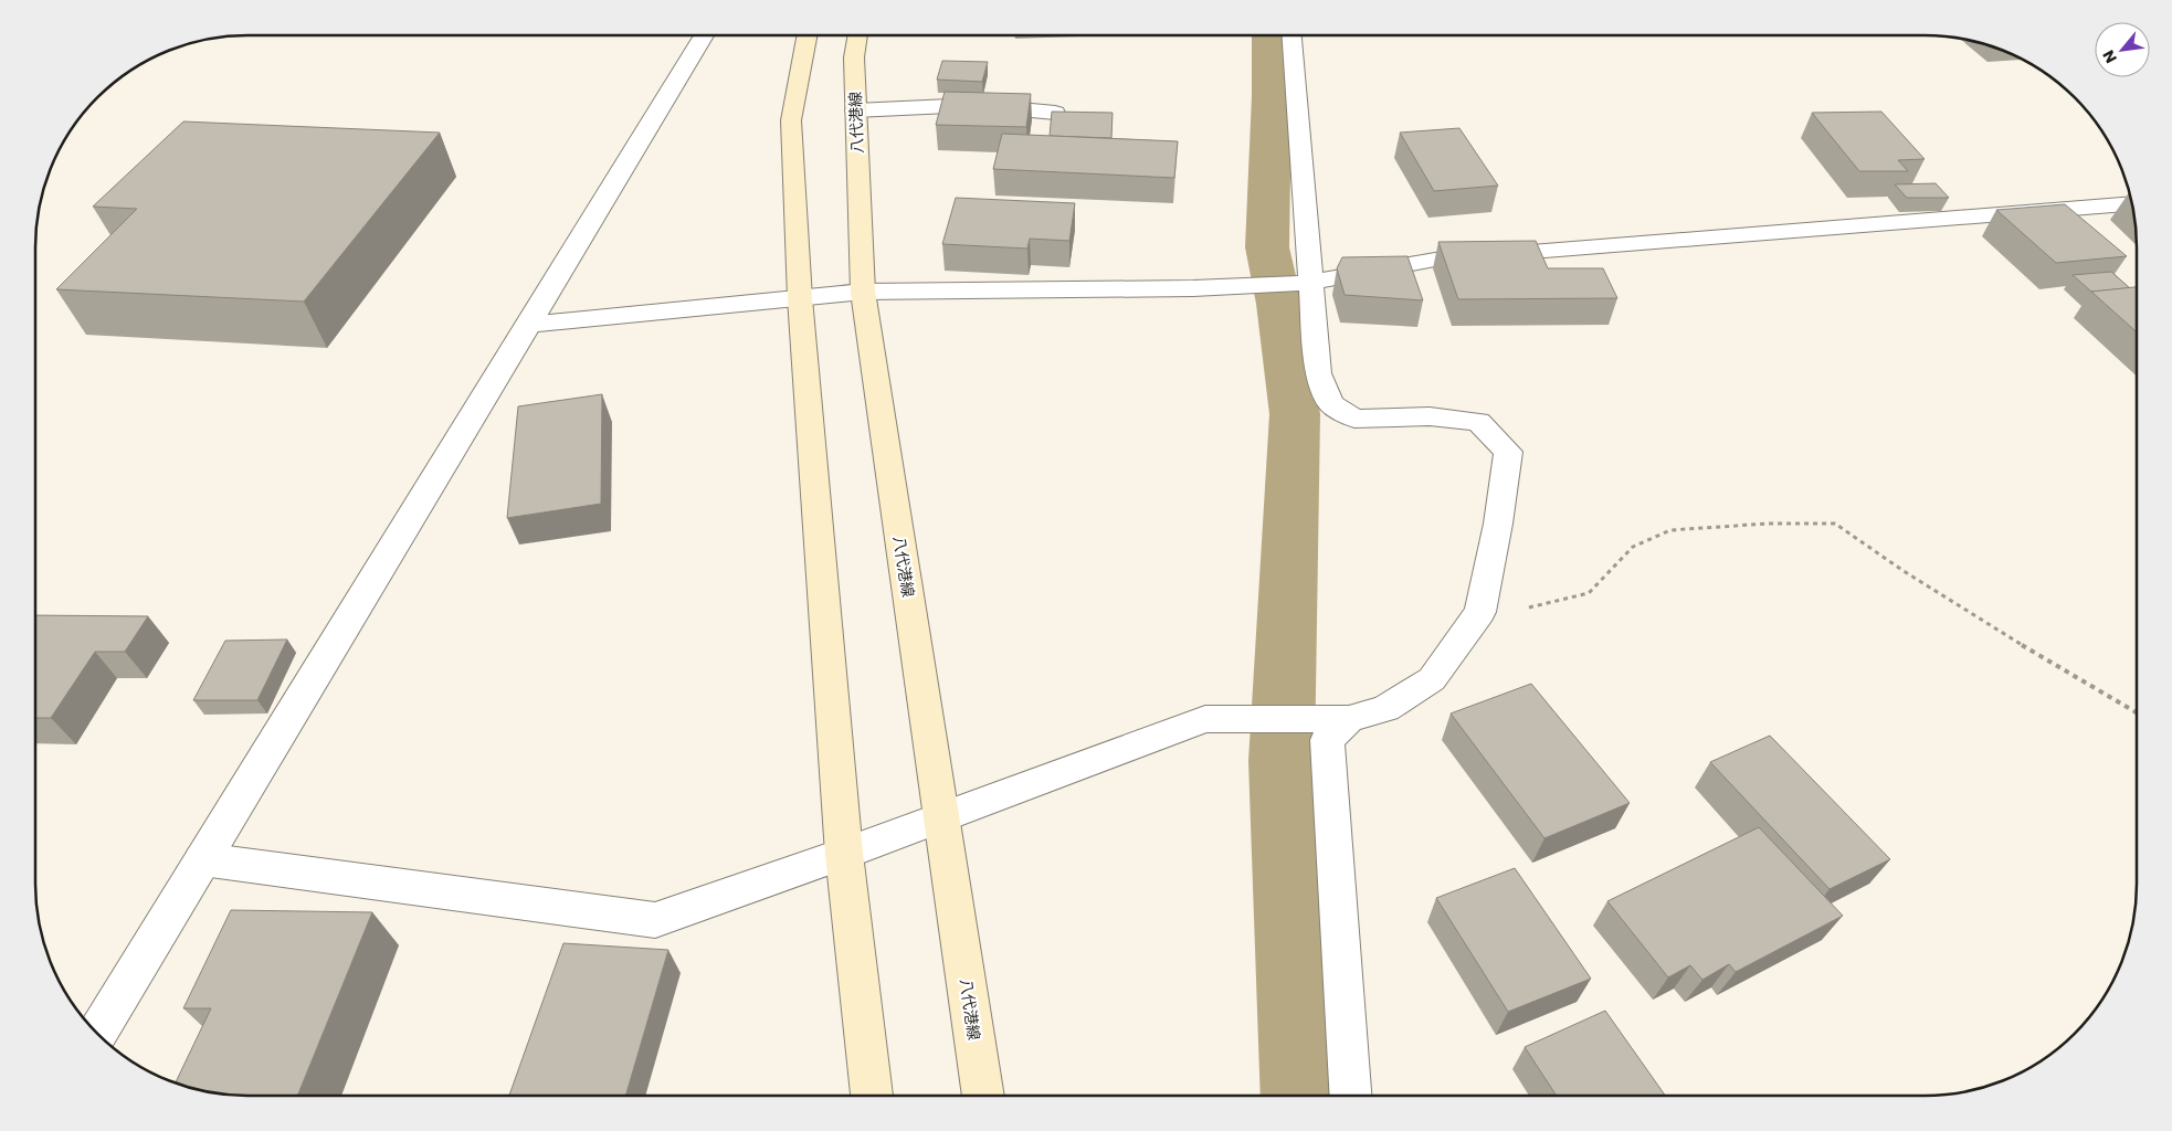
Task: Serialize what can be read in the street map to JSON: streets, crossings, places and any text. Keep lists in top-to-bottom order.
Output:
{
  "streets": {
    "main road": ["八代港線"]
  },
  "north": "bottom left"
}
